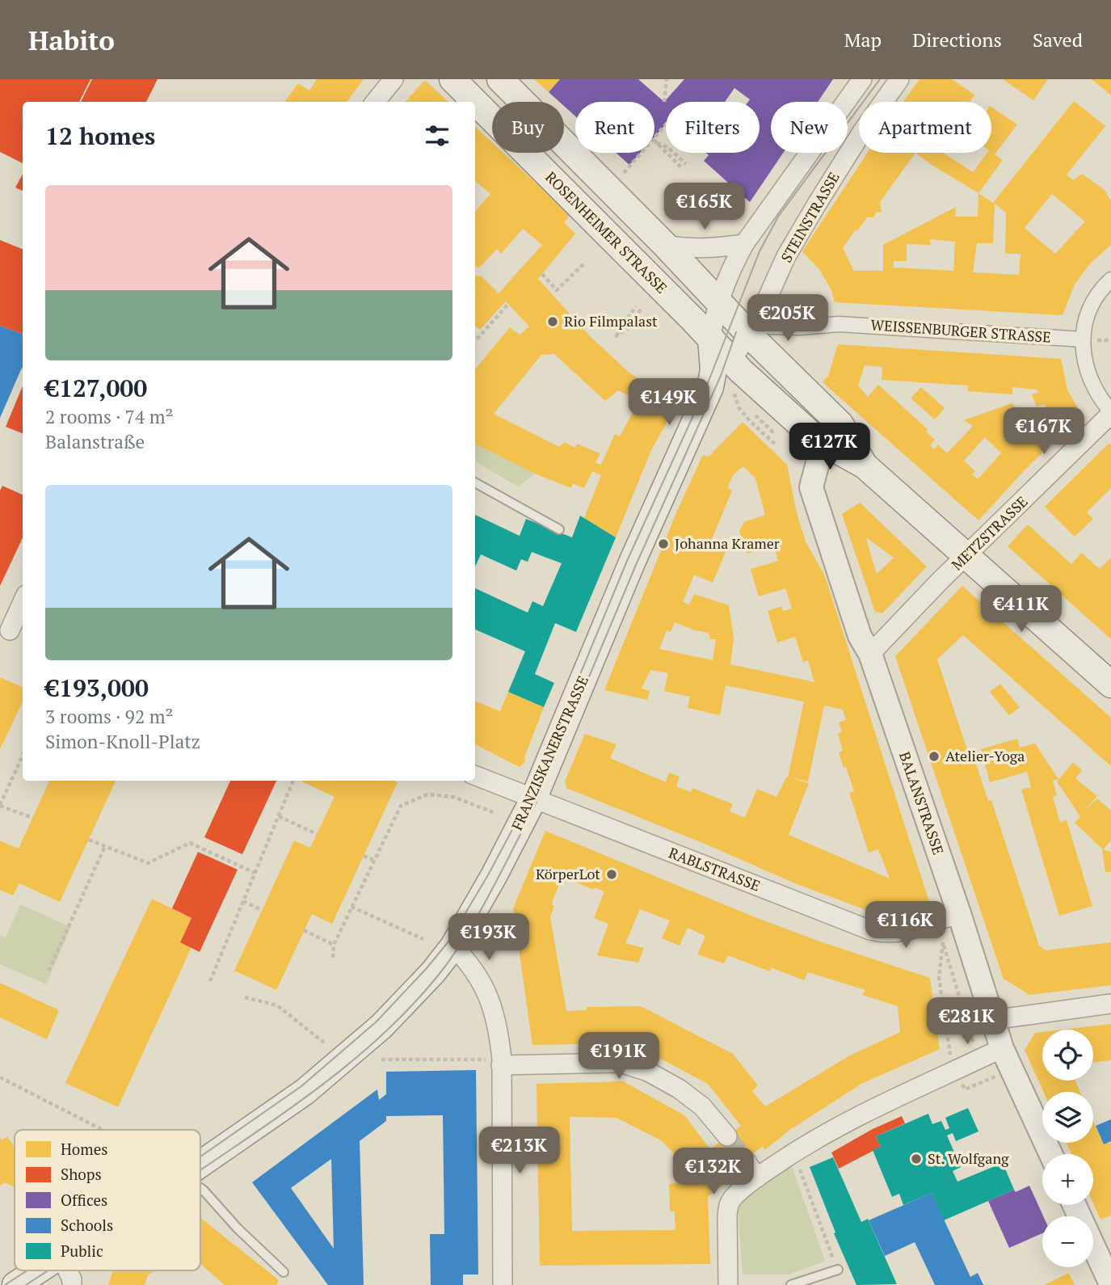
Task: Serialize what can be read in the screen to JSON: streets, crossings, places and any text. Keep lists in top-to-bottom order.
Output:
{
  "streets": {
    "main road": ["ROSENHEIMER STRASSE", "FRANZISKANERSTRASSE"],
    "street": [
      "STEINSTRASSE",
      "WEISSENBURGER STRASSE",
      "METZSTRASSE",
      "BALANSTRASSE",
      "RABLSTRASSE"
    ]
  },
  "crossings": [
    ["STEINSTRASSE", "ROSENHEIMER STRASSE"],
    ["STEINSTRASSE", "WEISSENBURGER STRASSE"],
    ["STEINSTRASSE", "FRANZISKANERSTRASSE"],
    ["ROSENHEIMER STRASSE", "FRANZISKANERSTRASSE"],
    ["ROSENHEIMER STRASSE", "BALANSTRASSE"],
    ["METZSTRASSE", "BALANSTRASSE"],
    ["FRANZISKANERSTRASSE", "RABLSTRASSE"],
    ["BALANSTRASSE", "RABLSTRASSE"]
  ],
  "places": [
    "Rio Filmpalast",
    "Johanna Kramer",
    "Atelier-Yoga",
    "KörperLot",
    "St. Wolfgang"
  ],
  "legend": [
    "Homes",
    "Shops",
    "Offices",
    "Schools",
    "Public"
  ],
  "page": {
    "header": "Habito",
    "nav": ["Map", "Directions", "Saved"],
    "chip": [
      "Buy",
      "Rent",
      "Filters",
      "New",
      "Apartment"
    ],
    "heading": "12 homes",
    "list": [
      {
        "name": "€127,000",
        "note": "2 rooms · 74 m² · Balanstraße"
      },
      {
        "name": "€193,000",
        "note": "3 rooms · 92 m² · Simon-Knoll-Platz"
      }
    ],
    "price": [
      "€165K",
      "€205K",
      "€149K",
      "€167K",
      "€127K",
      "€411K",
      "€116K",
      "€193K",
      "€281K",
      "€191K",
      "€213K",
      "€132K"
    ],
    "map_buttons": ["+", "−"]
  }
}
